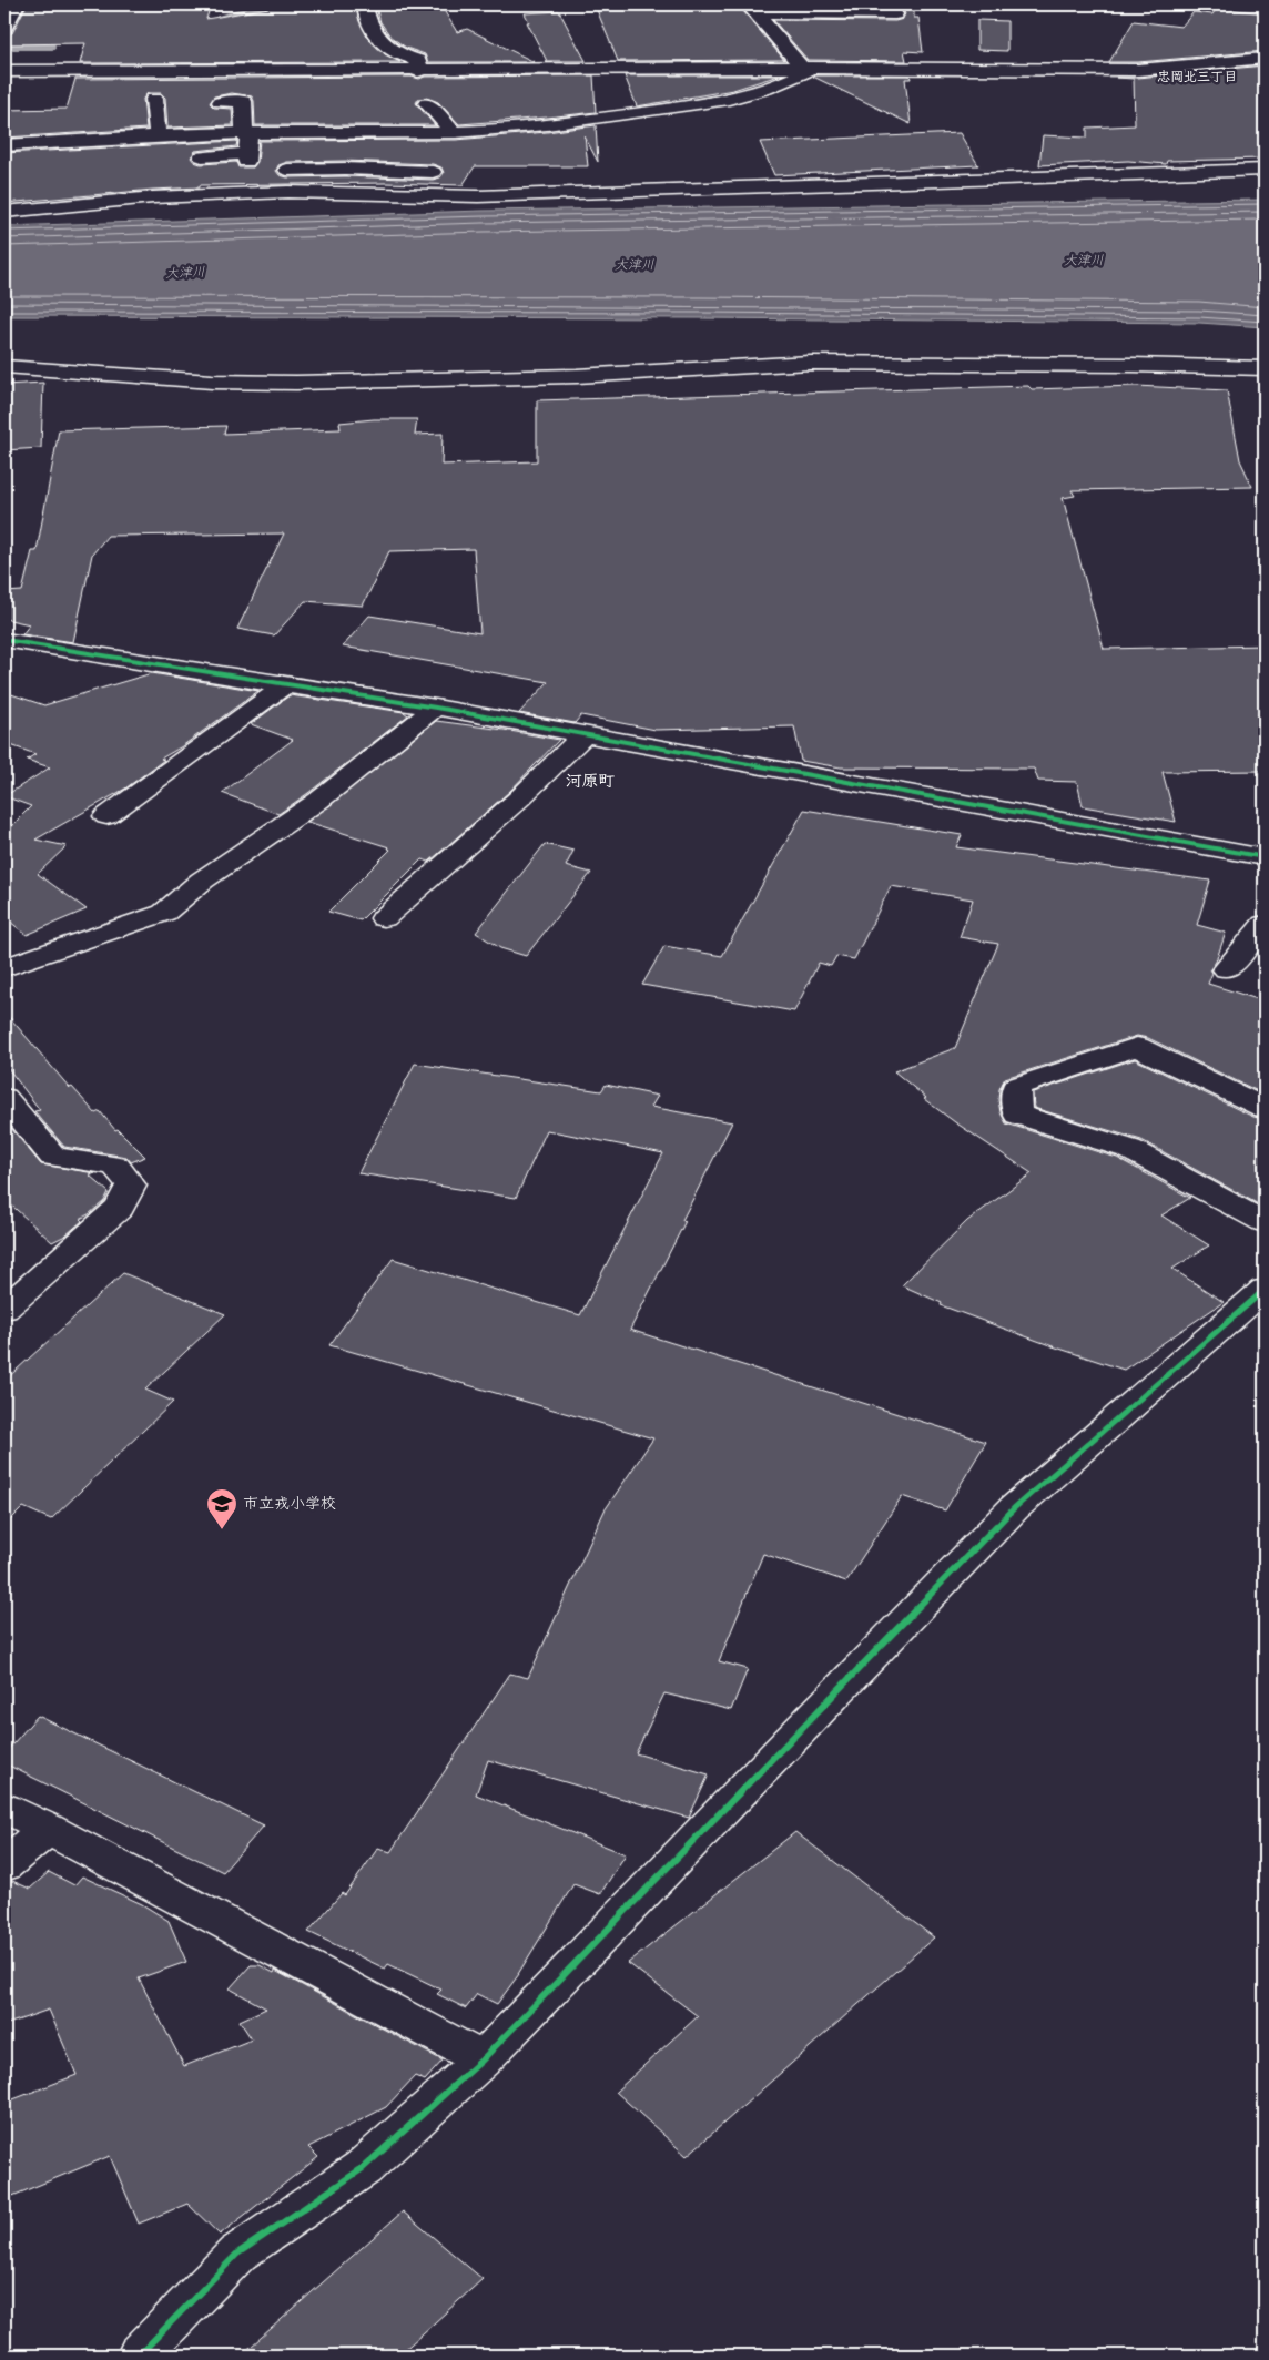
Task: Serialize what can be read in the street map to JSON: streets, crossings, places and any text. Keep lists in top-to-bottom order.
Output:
{
  "districts": ["忠岡北三丁目", "河原町"],
  "water": ["大津川"],
  "places": {
    "school or university": ["市立戎小学校"]
  }
}
